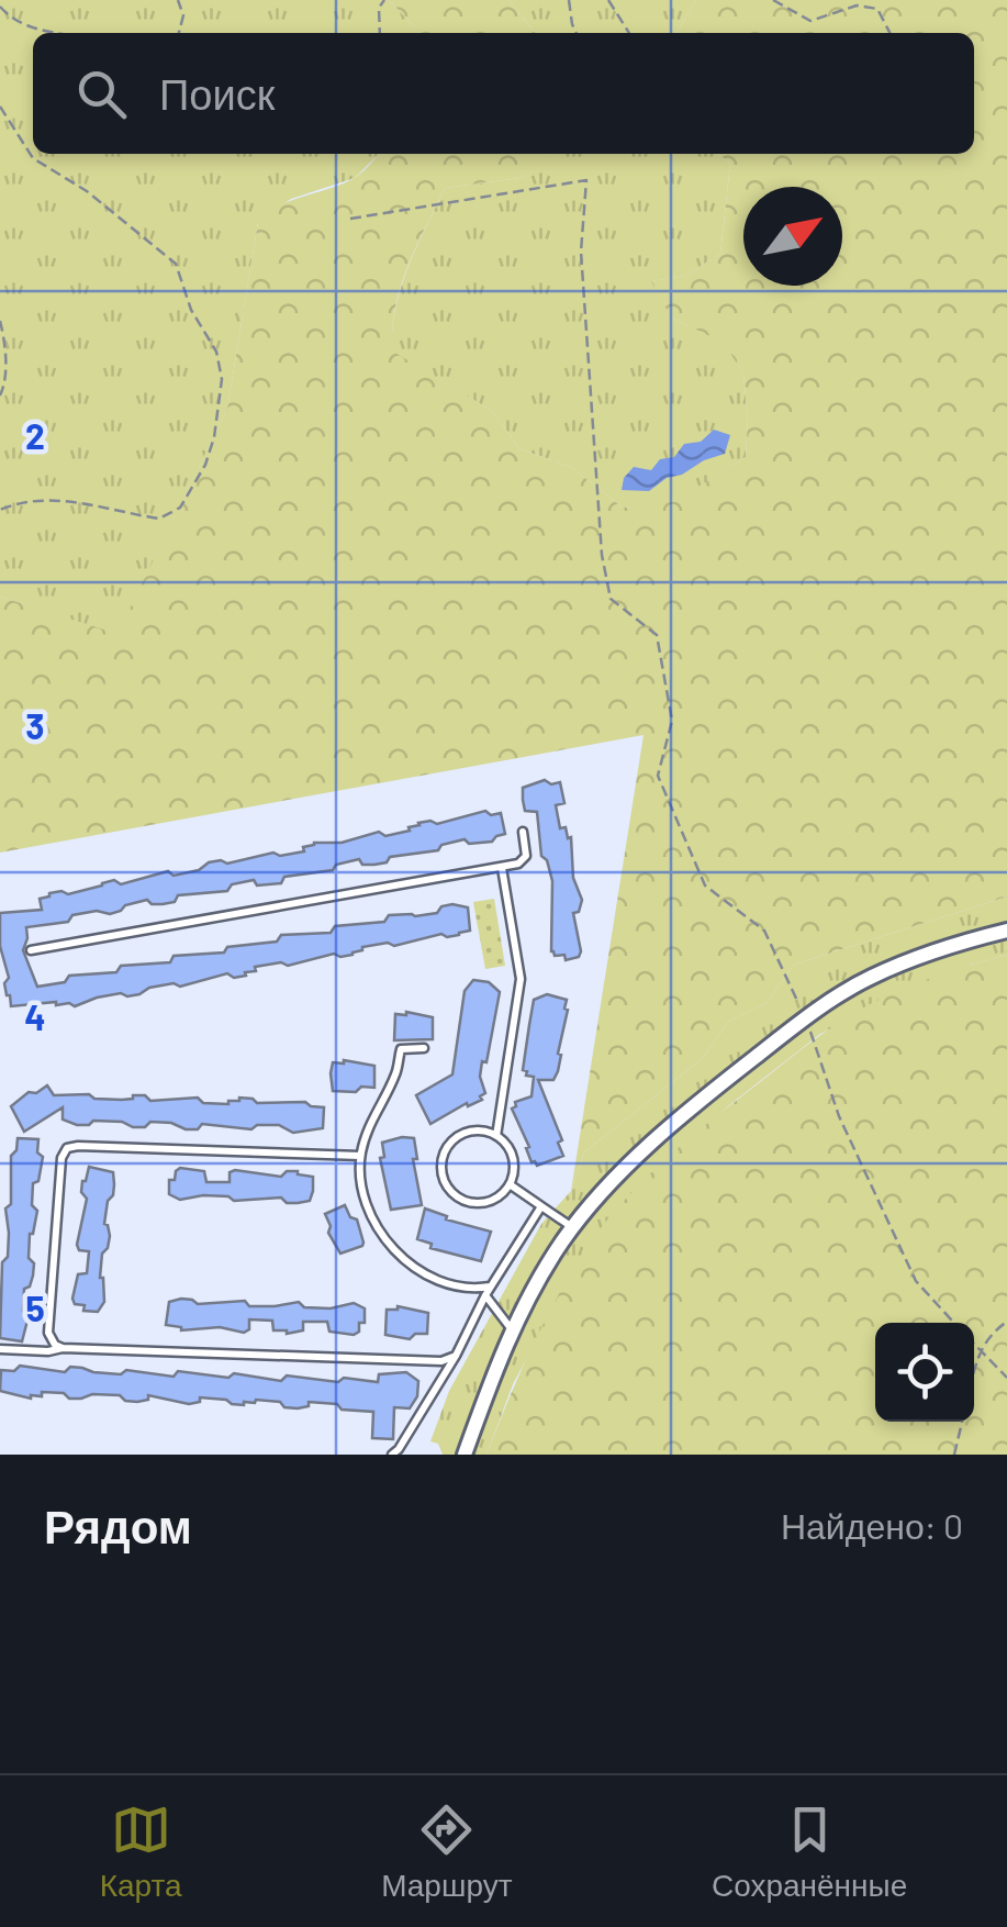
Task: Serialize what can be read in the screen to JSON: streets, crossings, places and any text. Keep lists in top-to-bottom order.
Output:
{
  "north": "top right",
  "page": {
    "search": "Поиск",
    "heading": ["Рядом", "Найдено: 0"],
    "nav": ["Карта", "Маршрут", "Сохранённые"]
  },
  "grid": {
    "rows": [
      "2",
      "3",
      "4",
      "5"
    ]
  }
}
